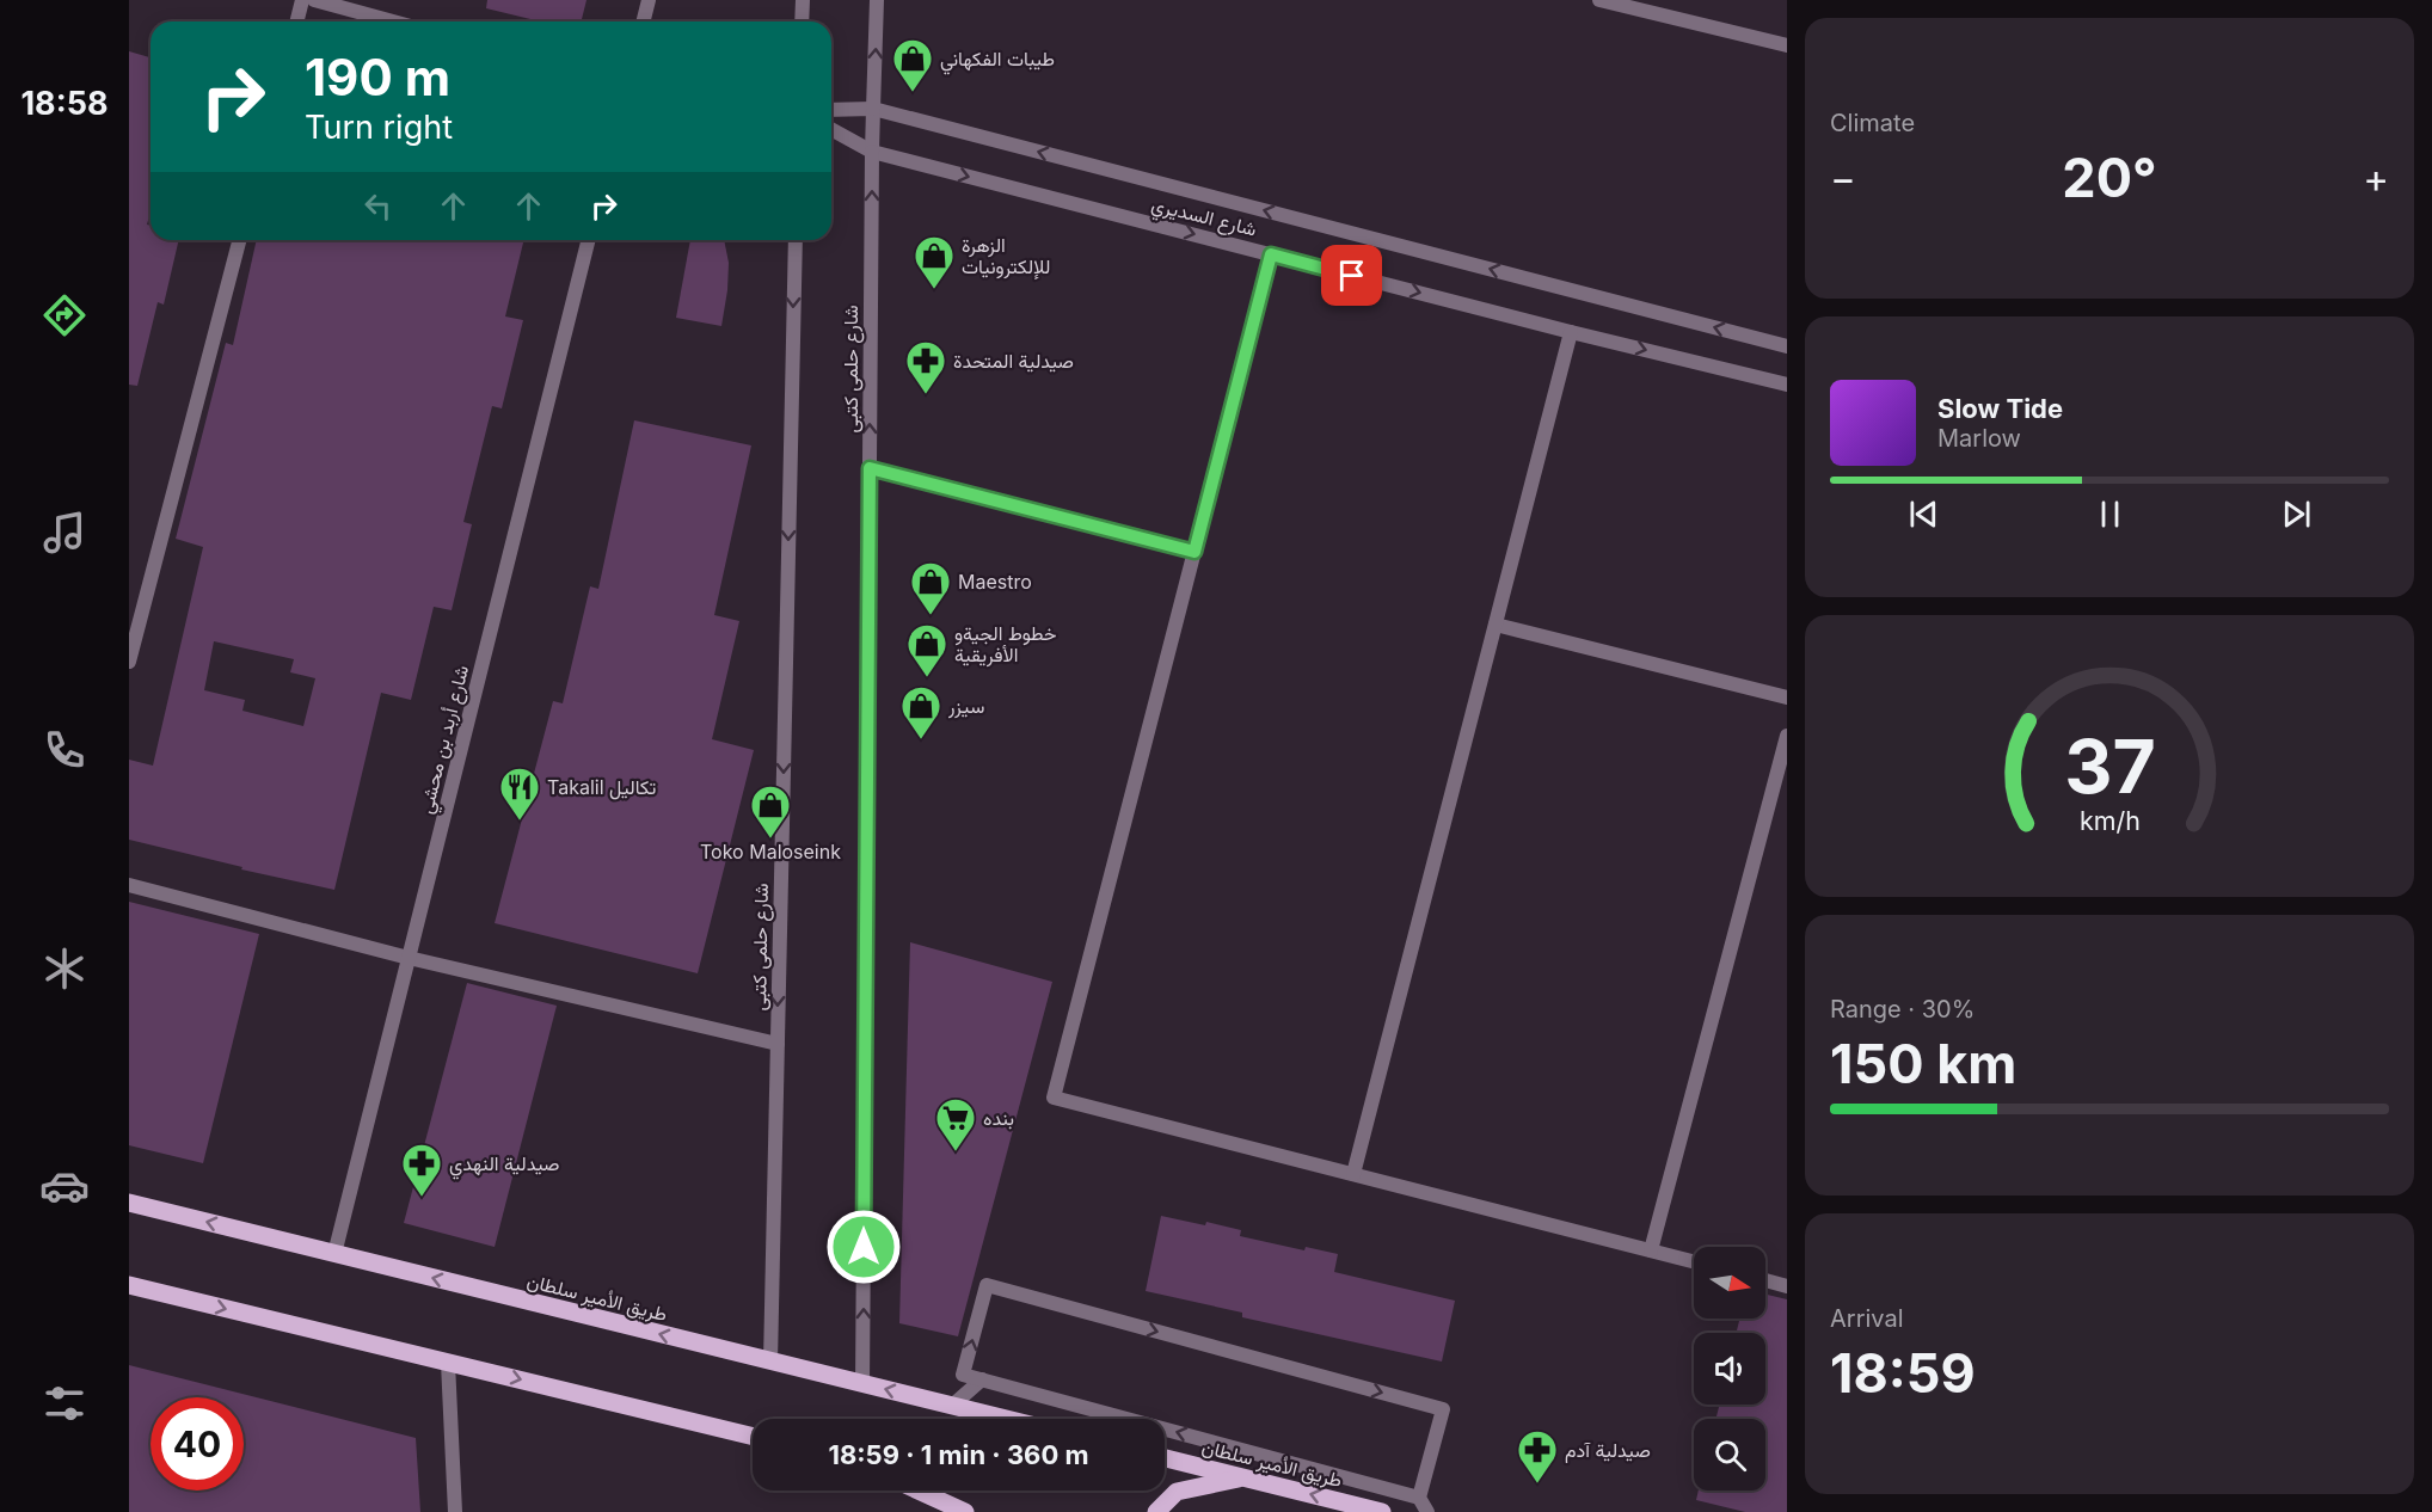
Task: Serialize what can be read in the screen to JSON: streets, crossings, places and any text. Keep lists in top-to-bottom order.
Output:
{
  "streets": {
    "main road": ["طريق الأمير سلطان"],
    "street": ["شارع السديري", "شارع حلمى كتبى", "شارع أربد بن محشي"]
  },
  "crossings": [
    ["شارع السديري", "شارع حلمى كتبى"],
    ["شارع حلمى كتبى", "طريق الأمير سلطان"],
    ["شارع أربد بن محشي", "طريق الأمير سلطان"]
  ],
  "places": {
    "shop": [
      "طيبات الفكهاني",
      "الزهرة للإلكترونيات",
      "Maestro",
      "خطوط الجيةو الأفريقية",
      "سيزر",
      "Toko Maloseink"
    ],
    "pharmacy": ["صيدلية المتحدة", "صيدلية النهدي", "صيدلية آدم"],
    "restaurant": ["Takalil تكاليل"],
    "supermarket": ["بنده"]
  },
  "north": "right",
  "page": {
    "tabs": "18:58",
    "tile": [
      "Climate",
      ["Range · 30%", "150 km"],
      ["Arrival", "18:59"]
    ],
    "turn": ["190 m", "Turn right"],
    "heat": ["−", "20°", "+"],
    "song": ["Slow Tide", "Marlow"],
    "limit": "40",
    "trip": "18:59 · 1 min · 360 m",
    "gauge": ["37", "km/h"]
  }
}
